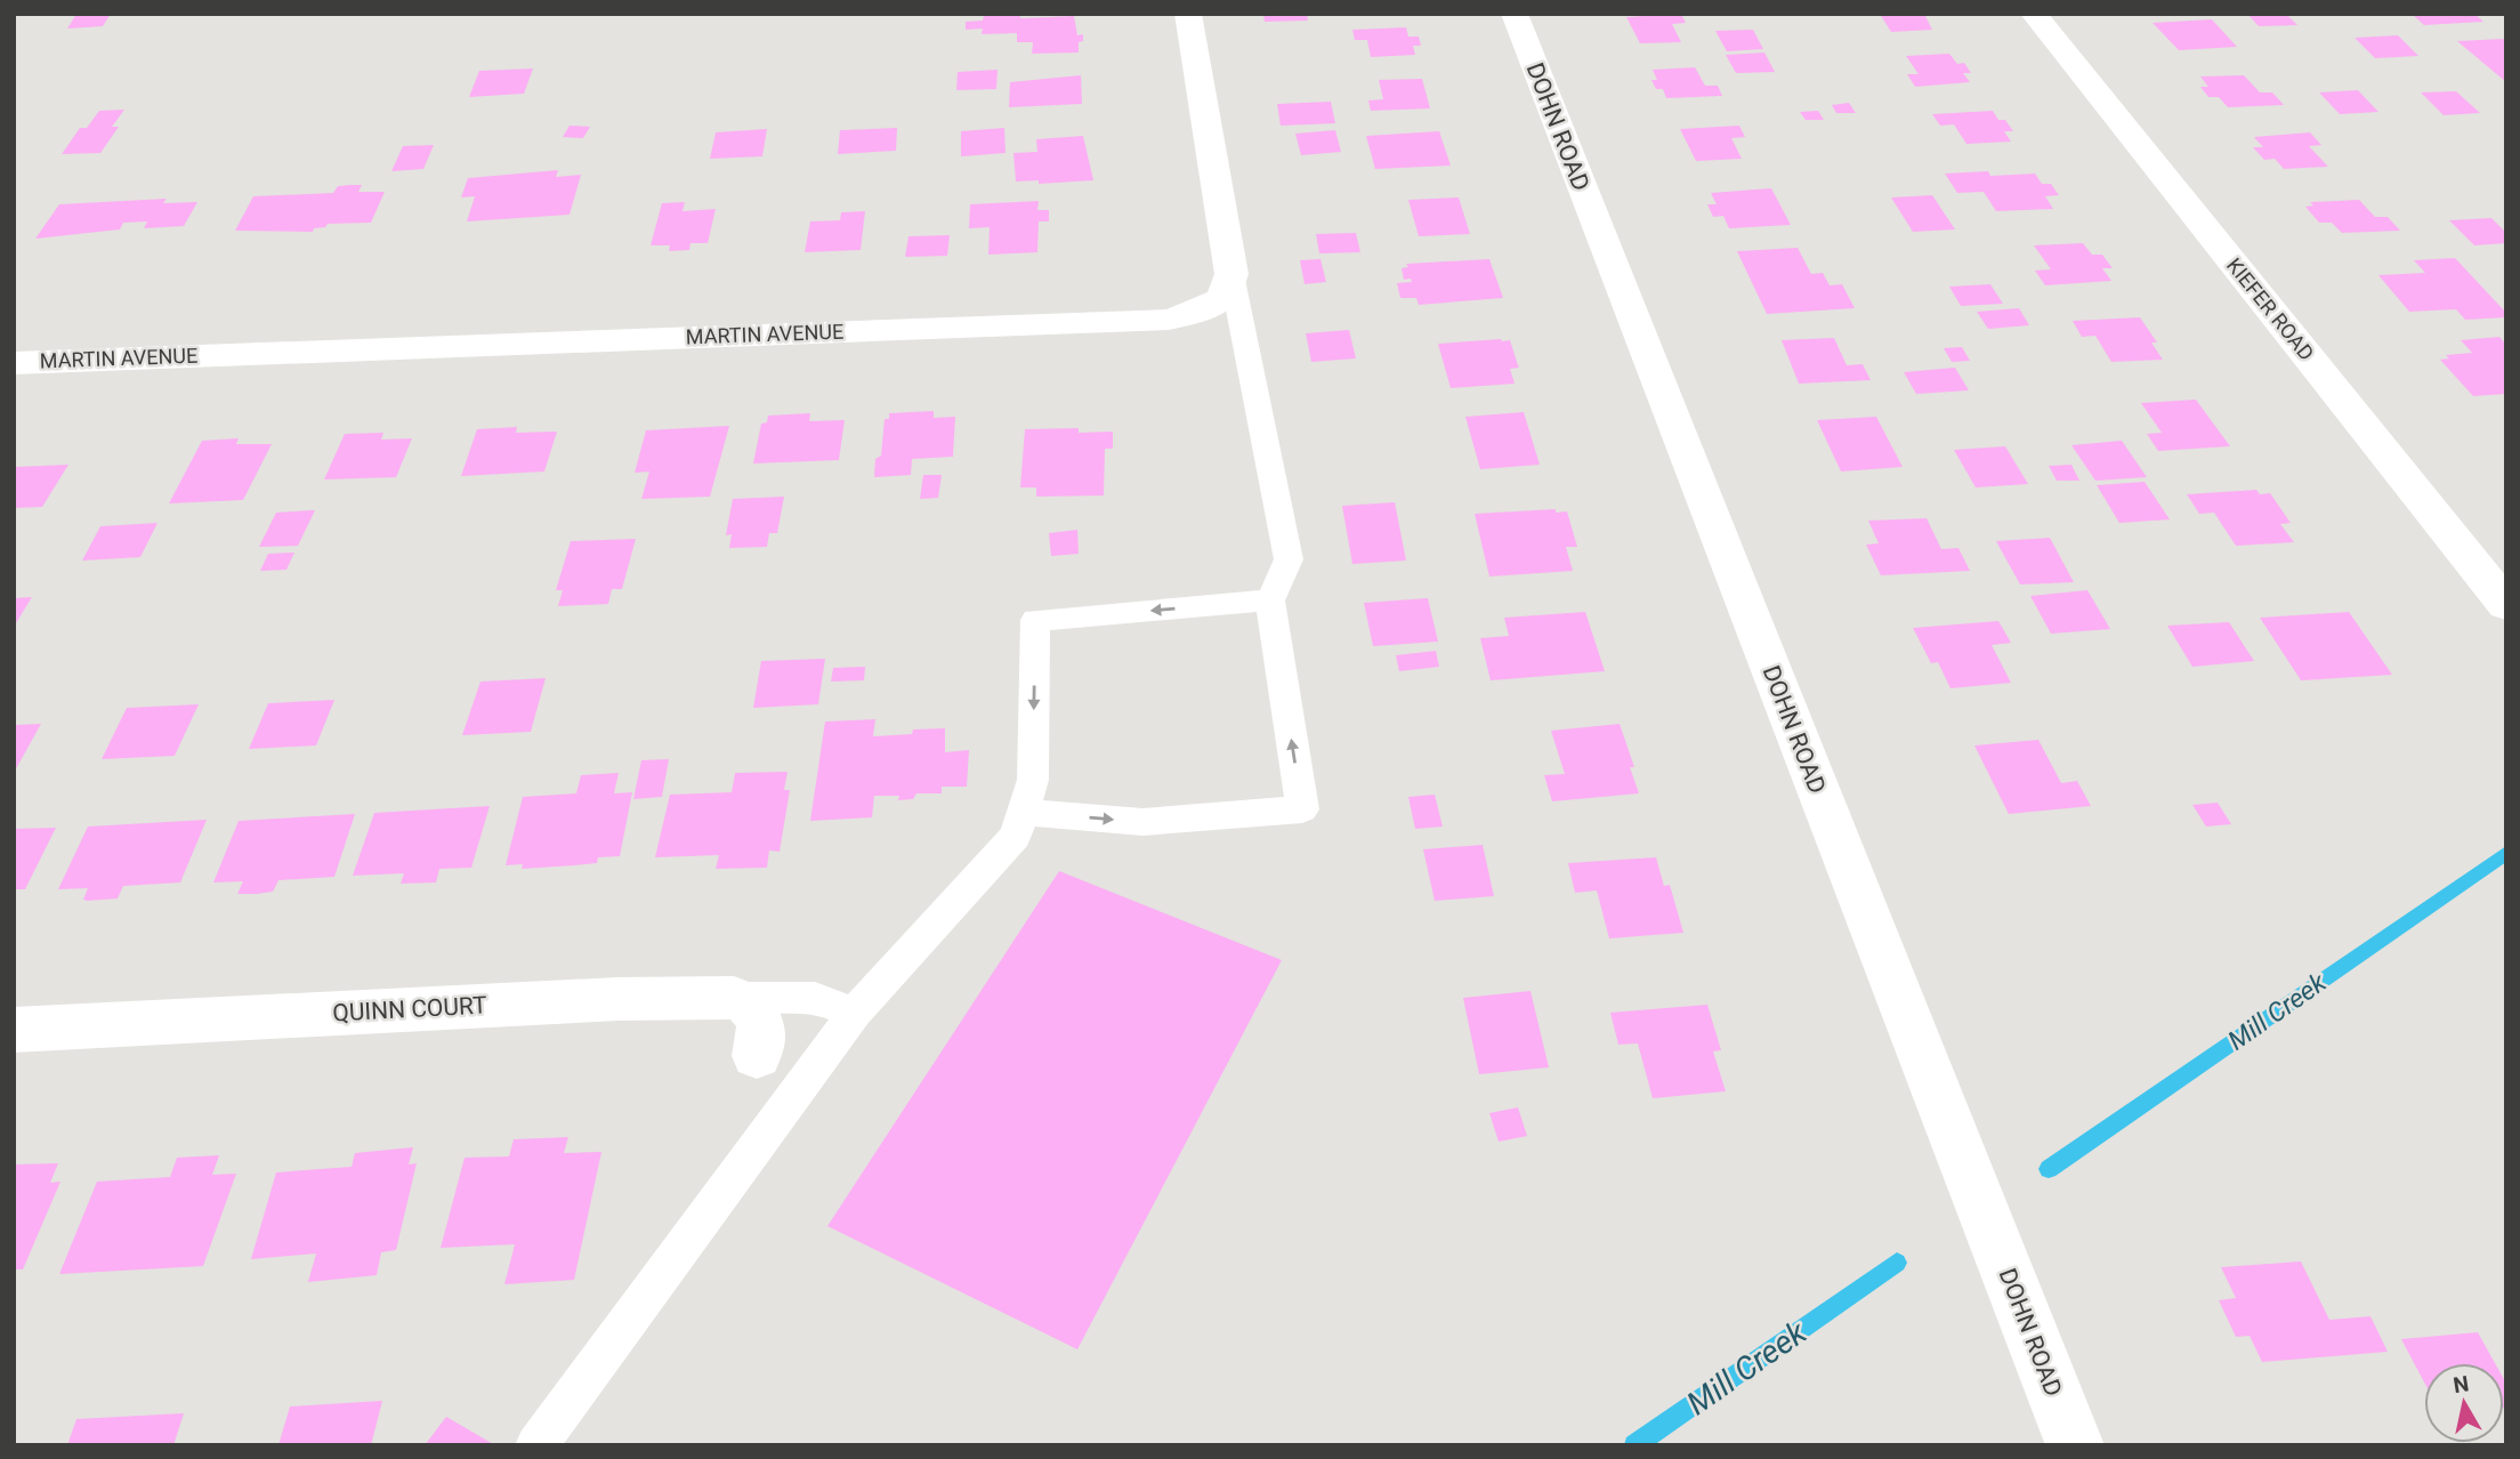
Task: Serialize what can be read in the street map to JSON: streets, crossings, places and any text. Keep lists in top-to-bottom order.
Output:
{
  "streets": {
    "street": [
      "DOHN ROAD",
      "KIEFER ROAD",
      "MARTIN AVENUE",
      "QUINN COURT"
    ]
  },
  "water": ["Mill Creek"],
  "north": "top"
}
